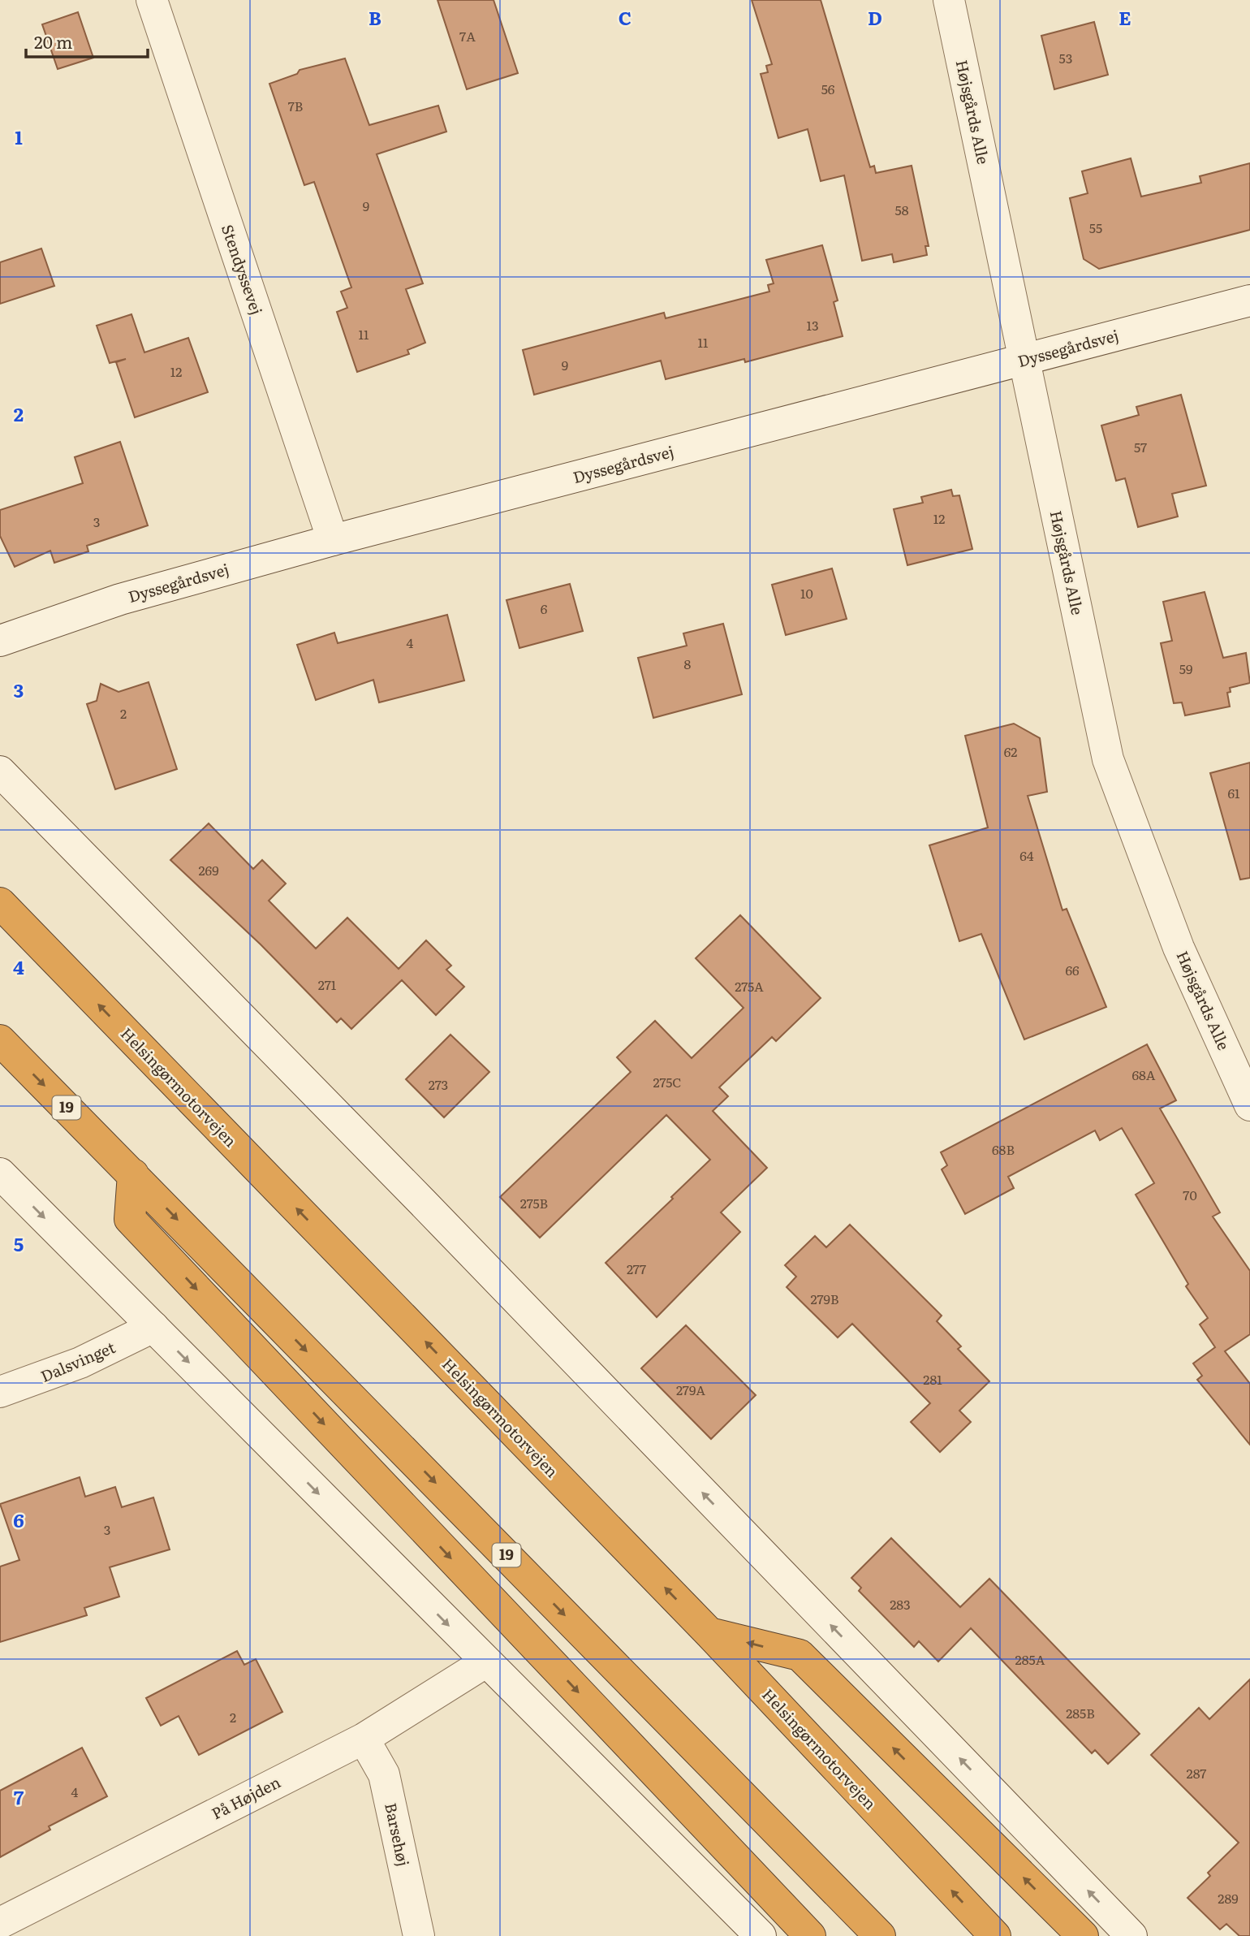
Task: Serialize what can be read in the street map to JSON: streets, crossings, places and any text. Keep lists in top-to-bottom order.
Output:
{
  "streets": {
    "highway": ["Helsingørmotorvejen", "19"],
    "street": [
      "Højsgårds Alle",
      "Stendyssevej",
      "Dyssegårdsvej",
      "Dalsvinget",
      "På Højden",
      "Barsehøj"
    ]
  },
  "crossings": [
    ["Højsgårds Alle", "Dyssegårdsvej"],
    ["Stendyssevej", "Dyssegårdsvej"],
    ["På Højden", "Barsehøj"]
  ],
  "house_numbers": [
    "7A",
    "53",
    "56",
    "7B",
    "9",
    "58",
    "55",
    "13",
    "11",
    "11",
    "9",
    "12",
    "57",
    "12",
    "3",
    "10",
    "6",
    "4",
    "8",
    "59",
    "2",
    "62",
    "61",
    "64",
    "269",
    "66",
    "271",
    "275A",
    "68A",
    "275C",
    "273",
    "68B",
    "70",
    "275B",
    "277",
    "279B",
    "281",
    "279A",
    "3",
    "283",
    "285A",
    "285B",
    "2",
    "287",
    "4",
    "289"
  ],
  "scale_bar": "20 m",
  "grid": {
    "columns": [
      "B",
      "C",
      "D",
      "E"
    ],
    "rows": [
      "1",
      "2",
      "3",
      "4",
      "5",
      "6",
      "7"
    ]
  }
}
